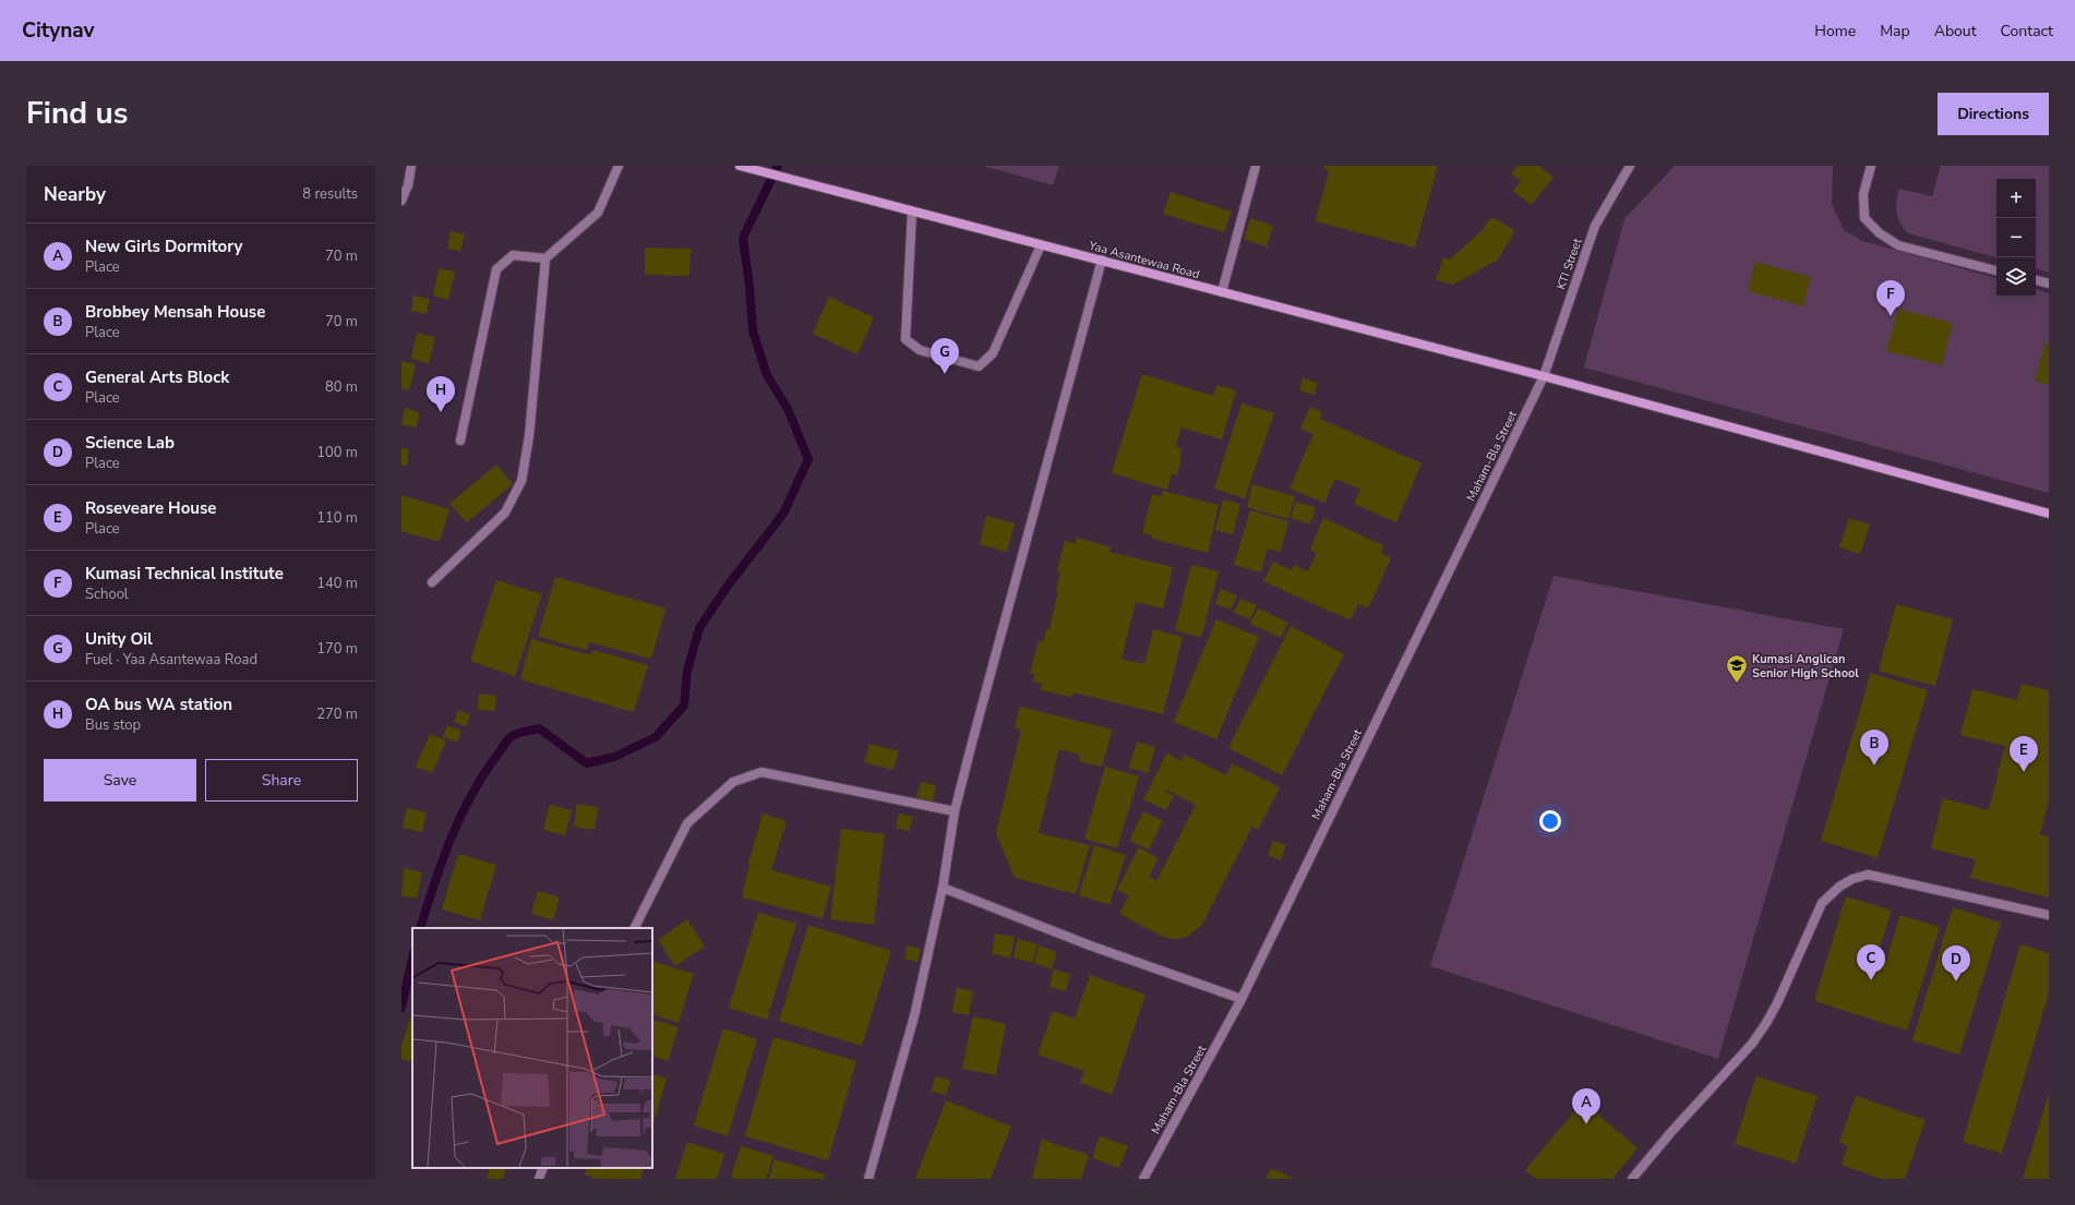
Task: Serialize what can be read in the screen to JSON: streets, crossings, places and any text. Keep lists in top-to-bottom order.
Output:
{
  "streets": {
    "street": ["Yaa Asantewaa Road", "KTI Street", "Maham-Bla Street"]
  },
  "crossings": [
    ["Yaa Asantewaa Road", "KTI Street"],
    ["Yaa Asantewaa Road", "Maham-Bla Street"],
    ["KTI Street", "Maham-Bla Street"]
  ],
  "places": {
    "school or university": ["Kumasi Anglican Senior High School"]
  },
  "page": {
    "header": "Citynav",
    "nav": [
      "Home",
      "Map",
      "About",
      "Contact"
    ],
    "title": "Find us",
    "buttons": [
      "Directions",
      ["Save", "Share"]
    ],
    "heading": ["Nearby", "8 results"],
    "map_buttons": ["+", "−"],
    "list": [
      {
        "mark": "A",
        "name": "New Girls Dormitory",
        "note": "Place",
        "value": "70 m"
      },
      {
        "mark": "B",
        "name": "Brobbey Mensah House",
        "note": "Place",
        "value": "70 m"
      },
      {
        "mark": "C",
        "name": "General Arts Block",
        "note": "Place",
        "value": "80 m"
      },
      {
        "mark": "D",
        "name": "Science Lab",
        "note": "Place",
        "value": "100 m"
      },
      {
        "mark": "E",
        "name": "Roseveare House",
        "note": "Place",
        "value": "110 m"
      },
      {
        "mark": "F",
        "name": "Kumasi Technical Institute",
        "note": "School",
        "value": "140 m"
      },
      {
        "mark": "G",
        "name": "Unity Oil",
        "note": "Fuel · Yaa Asantewaa Road",
        "value": "170 m"
      },
      {
        "mark": "H",
        "name": "OA bus WA station",
        "note": "Bus stop",
        "value": "270 m"
      }
    ],
    "pins": [
      "F",
      "G",
      "H",
      "B",
      "E",
      "C",
      "D",
      "A"
    ]
  }
}
